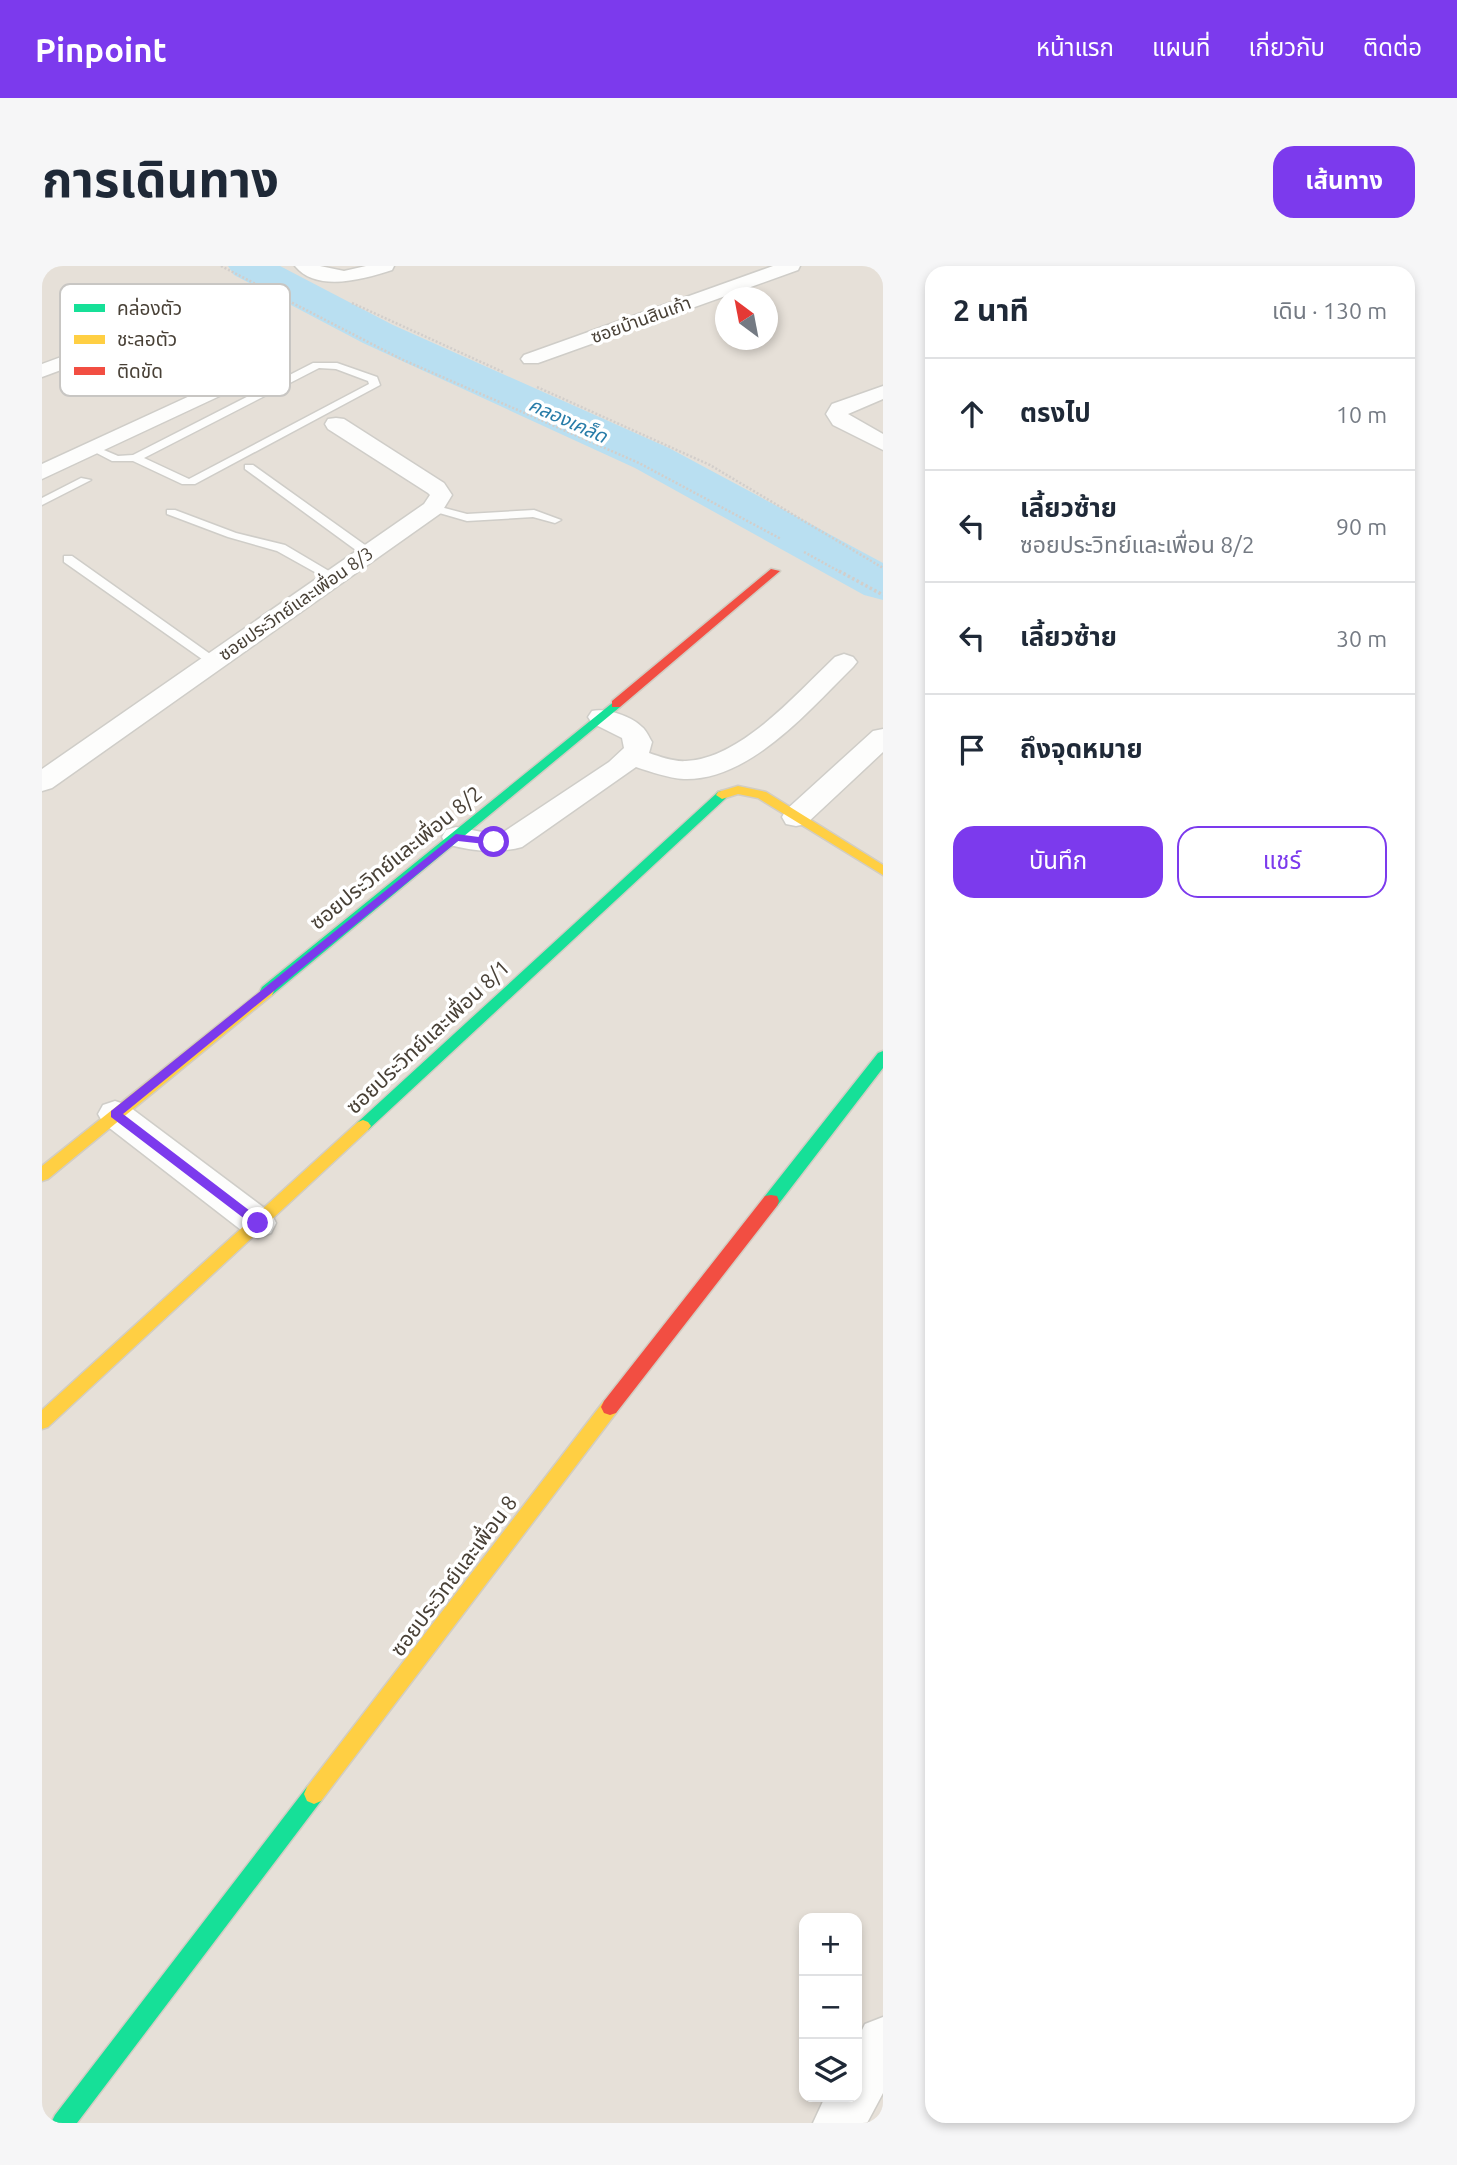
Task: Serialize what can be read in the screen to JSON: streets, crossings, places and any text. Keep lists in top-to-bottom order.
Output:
{
  "streets": {
    "street": [
      "ซอยบ้านสินเก้า",
      "ซอยประวิทย์และเพื่อน 8/3",
      "ซอยประวิทย์และเพื่อน 8/2",
      "ซอยประวิทย์และเพื่อน 8/1",
      "ซอยประวิทย์และเพื่อน 8"
    ]
  },
  "water": ["คลองเคล็ด"],
  "legend": ["คล่องตัว", "ชะลอตัว", "ติดขัด"],
  "north": "top left",
  "page": {
    "header": "Pinpoint",
    "nav": [
      "หน้าแรก",
      "แผนที่",
      "เกี่ยวกับ",
      "ติดต่อ"
    ],
    "title": "การเดินทาง",
    "buttons": [
      "เส้นทาง",
      ["บันทึก", "แชร์"]
    ],
    "heading": ["2 นาที", "เดิน · 130 m"],
    "list": [
      ["ตรงไป", "10 m"],
      ["เลี้ยวซ้าย", "ซอยประวิทย์และเพื่อน 8/2", "90 m"],
      ["เลี้ยวซ้าย", "30 m"],
      "ถึงจุดหมาย"
    ],
    "map_buttons": ["+", "−"]
  }
}
